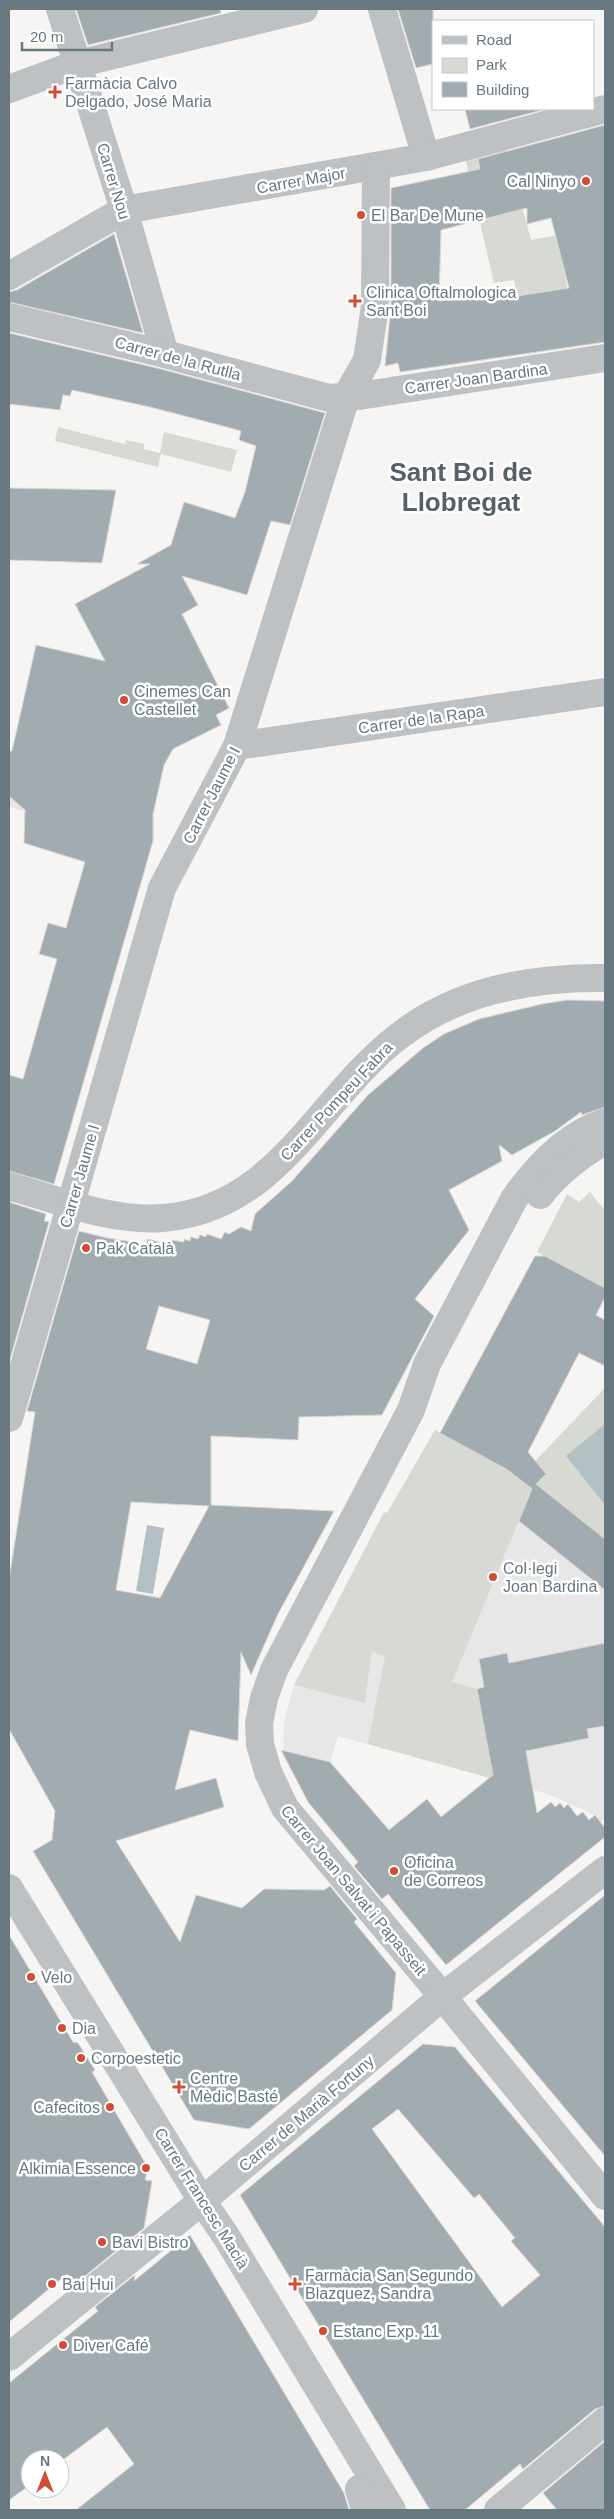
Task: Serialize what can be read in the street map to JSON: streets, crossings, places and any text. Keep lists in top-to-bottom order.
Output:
{
  "streets": {
    "street": [
      "Carrer Major",
      "Carrer Nou",
      "Carrer de la Rutlla",
      "Carrer Joan Bardina",
      "Carrer de la Rapa",
      "Carrer Jaume I",
      "Carrer Pompeu Fabra",
      "Carrer Joan Salvat i Papasseit",
      "Carrer de Marià Fortuny",
      "Carrer Francesc Macià"
    ]
  },
  "crossings": [
    ["Carrer Major", "Carrer Nou"],
    ["Carrer Major", "Carrer Jaume I"],
    ["Carrer Nou", "Carrer de la Rutlla"],
    ["Carrer de la Rutlla", "Carrer Joan Bardina"],
    ["Carrer de la Rutlla", "Carrer Jaume I"],
    ["Carrer Joan Bardina", "Carrer Jaume I"],
    ["Carrer de la Rapa", "Carrer Jaume I"],
    ["Carrer Jaume I", "Carrer Pompeu Fabra"],
    ["Carrer Joan Salvat i Papasseit", "Carrer de Marià Fortuny"],
    ["Carrer de Marià Fortuny", "Carrer Francesc Macià"]
  ],
  "districts": ["Sant Boi de Llobregat"],
  "places": {
    "health": [
      "Farmàcia Calvo Delgado, José Maria",
      "Clinica Oftalmologica Sant Boi",
      "Centre Mèdic Basté",
      "Farmàcia San Segundo Blazquez, Sandra"
    ],
    "other": [
      "Cal Ninyo",
      "El Bar De Mune",
      "Cinemes Can Castellet",
      "Pak Català",
      "Col·legi Joan Bardina",
      "Oficina de Correos",
      "Velo",
      "Dia",
      "Corpoestetic",
      "Cafecitos",
      "Alkimia Essence",
      "Bavi Bistro",
      "Bai Hui",
      "Estanc Exp. 11",
      "Diver Café"
    ]
  },
  "legend": ["Road", "Park", "Building"],
  "scale_bar": "20 m",
  "north": "top"
}
